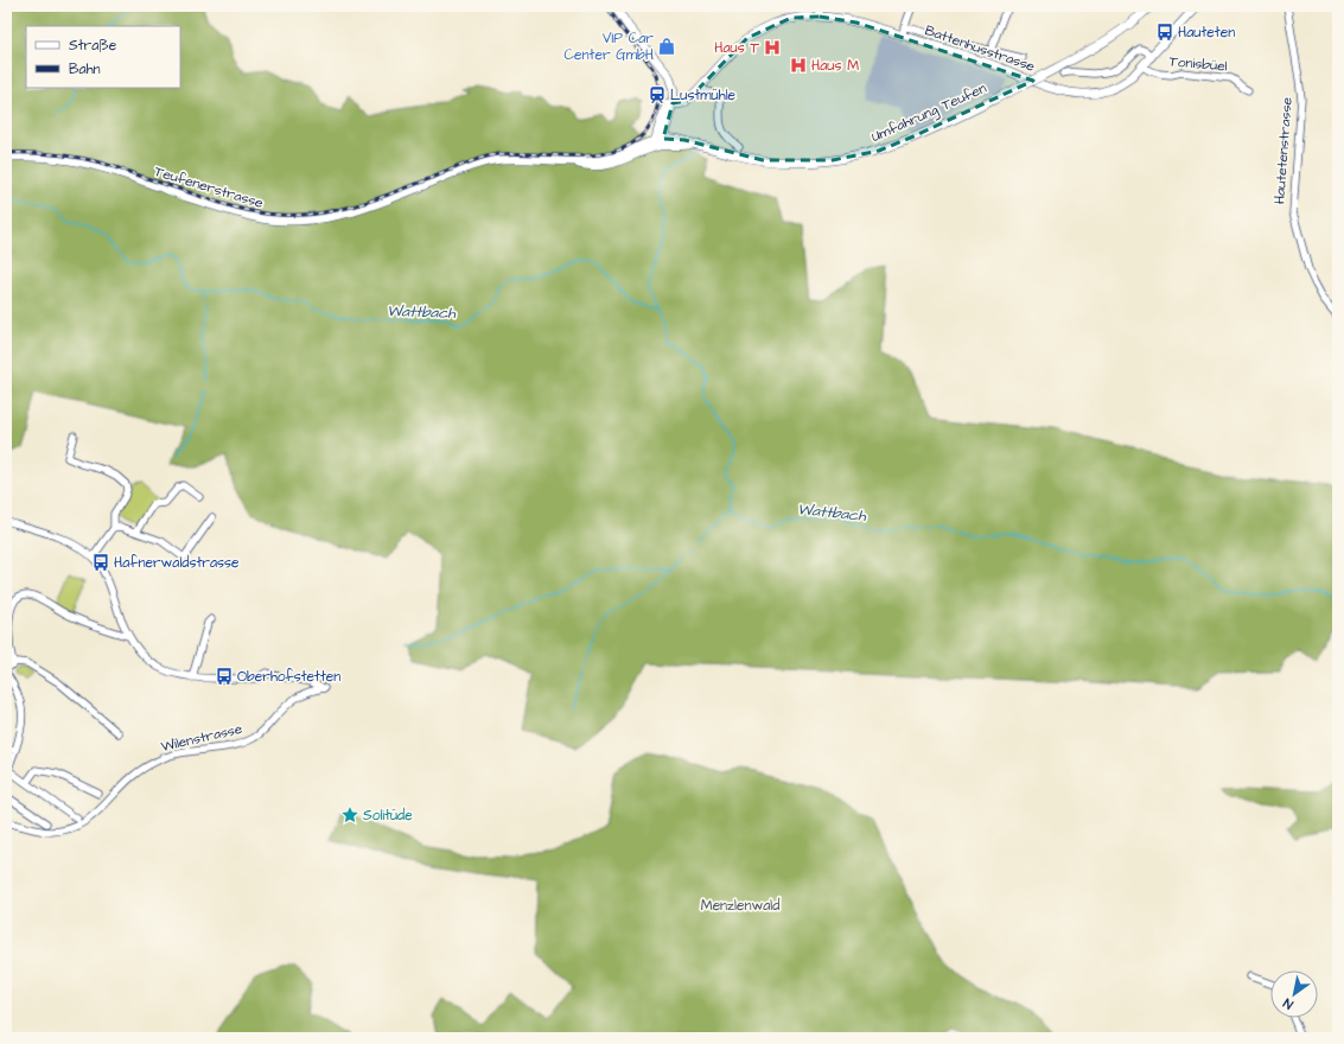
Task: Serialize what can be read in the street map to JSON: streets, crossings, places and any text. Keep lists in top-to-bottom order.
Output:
{
  "streets": {
    "main road": ["Battenhusstrasse", "Umfahrung Teufen", "Teufenerstrasse"],
    "street": ["Tonisbüel", "Hautetenstrasse", "Wilenstrasse"]
  },
  "crossings": [
    ["Battenhusstrasse", "Tonisbüel"],
    ["Umfahrung Teufen", "Teufenerstrasse"]
  ],
  "water": ["Wattbach"],
  "parks": ["Menzlenwald"],
  "places": {
    "bus stop": ["Hauteten", "Hafnerwaldstrasse", "Oberhofstetten"],
    "shop": ["VIP Car Center GmbH"],
    "hospital": ["Haus T", "Haus M"],
    "station": ["Lustmühle"],
    "place": ["Solitüde"]
  },
  "legend": ["Straße", "Bahn"],
  "north": "bottom left"
}
